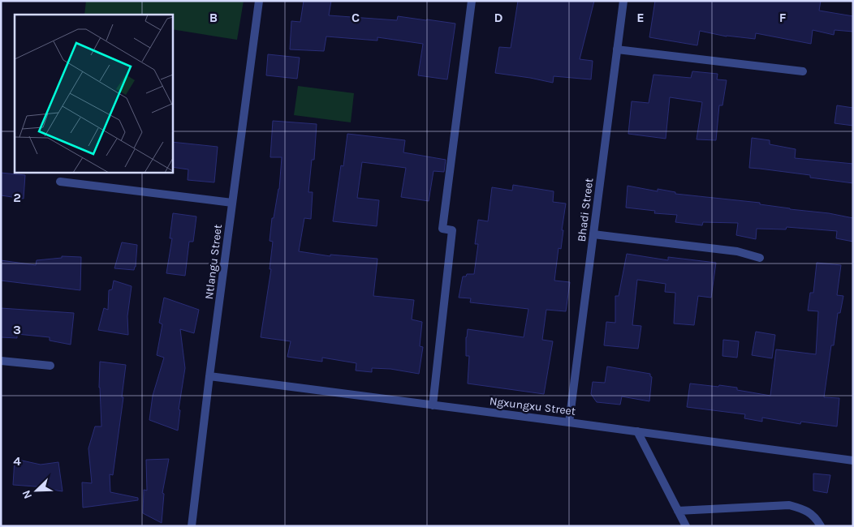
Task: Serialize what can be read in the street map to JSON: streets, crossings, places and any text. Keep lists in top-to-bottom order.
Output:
{
  "streets": {
    "street": ["Bhadi Street", "Ntlangu Street", "Ngxungxu Street"]
  },
  "crossings": [
    ["Bhadi Street", "Ngxungxu Street"],
    ["Ntlangu Street", "Ngxungxu Street"]
  ],
  "north": "bottom left",
  "grid": {
    "columns": [
      "B",
      "C",
      "D",
      "E",
      "F"
    ],
    "rows": ["2", "3", "4"]
  }
}
